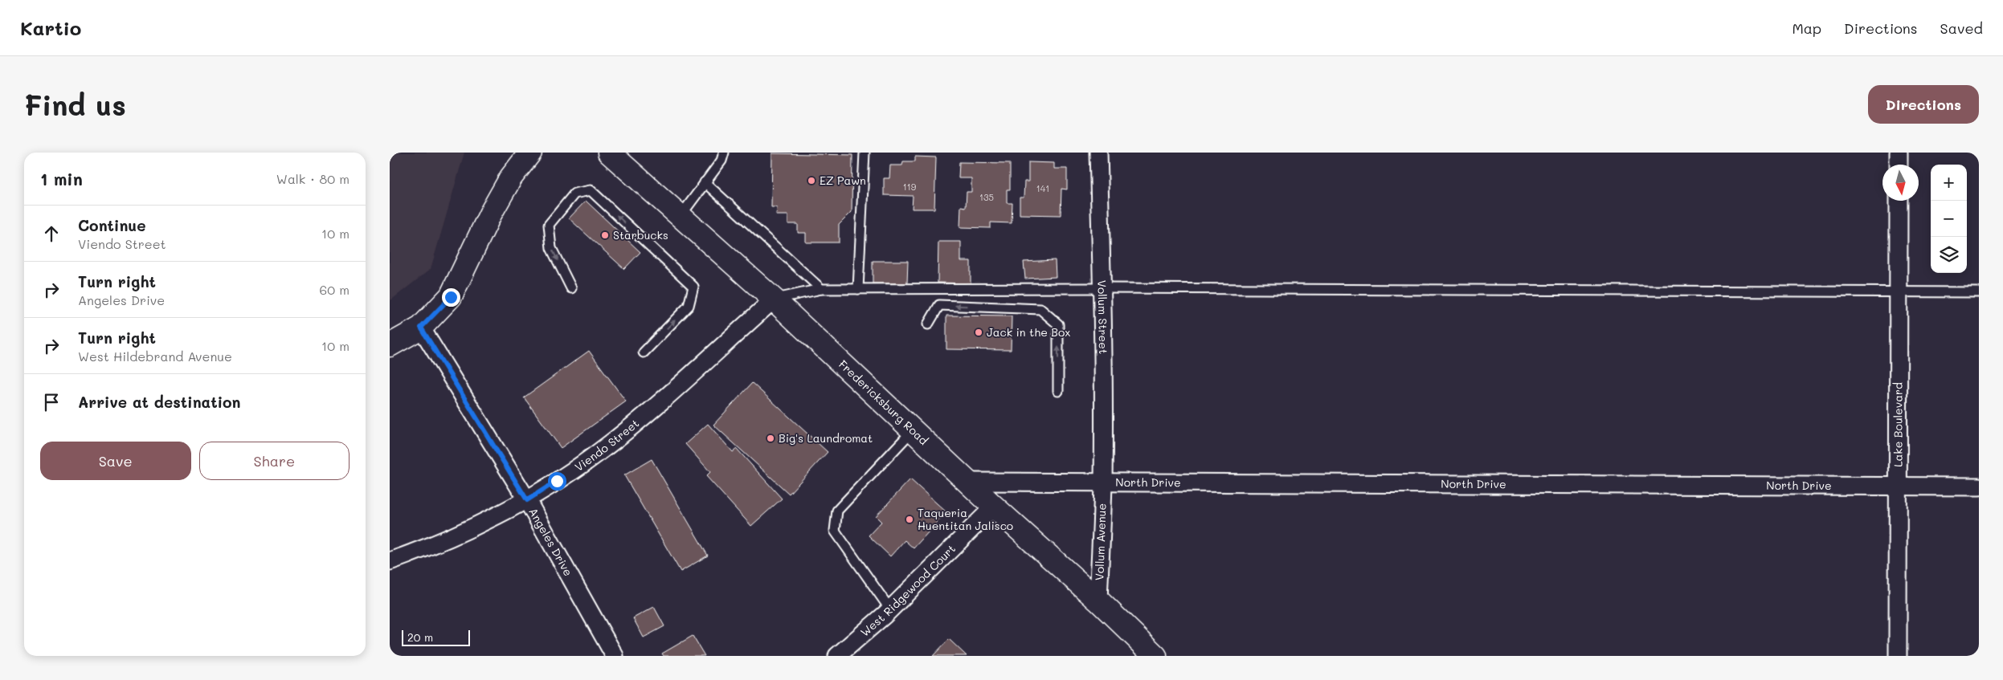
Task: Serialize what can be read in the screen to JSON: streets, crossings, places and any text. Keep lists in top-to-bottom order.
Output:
{
  "streets": {
    "main road": ["Fredericksburg Road"],
    "street": [
      "Vollum Street",
      "Lake Boulevard",
      "Viendo Street",
      "North Drive",
      "Angeles Drive",
      "Vollum Avenue",
      "West Ridgewood Court"
    ]
  },
  "crossings": [
    ["Vollum Street", "North Drive"],
    ["Vollum Street", "Vollum Avenue"],
    ["Fredericksburg Road", "Viendo Street"],
    ["Fredericksburg Road", "North Drive"],
    ["Fredericksburg Road", "Vollum Avenue"],
    ["Fredericksburg Road", "West Ridgewood Court"],
    ["Lake Boulevard", "North Drive"],
    ["Viendo Street", "Angeles Drive"],
    ["North Drive", "Vollum Avenue"]
  ],
  "places": [
    "EZ Pawn",
    "Starbucks",
    "Jack in the Box",
    "Big's Laundromat",
    "Taqueria Huentitan Jalisco"
  ],
  "house_numbers": ["119", "141", "135"],
  "scale_bar": "20 m",
  "north": "bottom",
  "page": {
    "header": "Kartio",
    "nav": ["Map", "Directions", "Saved"],
    "buttons": [
      "Directions",
      ["Save", "Share"]
    ],
    "title": "Find us",
    "heading": ["1 min", "Walk · 80 m"],
    "map_buttons": ["+", "−"],
    "list": [
      ["Continue", "Viendo Street", "10 m"],
      ["Turn right", "Angeles Drive", "60 m"],
      ["Turn right", "West Hildebrand Avenue", "10 m"],
      "Arrive at destination"
    ],
    "scale": "20 m"
  }
}
